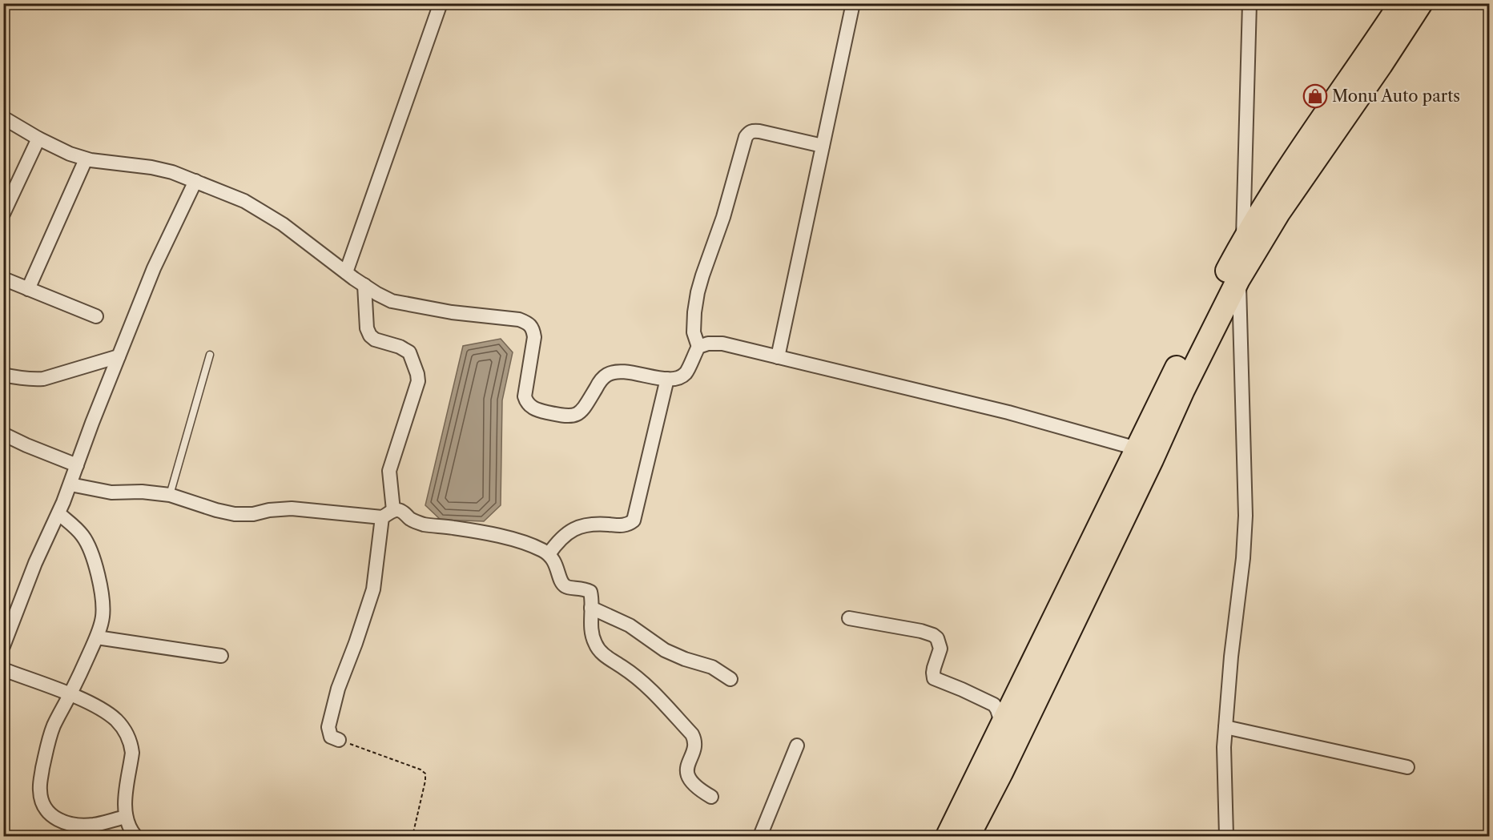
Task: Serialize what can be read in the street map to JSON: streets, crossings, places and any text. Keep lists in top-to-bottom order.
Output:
{
  "places": {
    "shop": ["Monu Auto parts"]
  }
}
